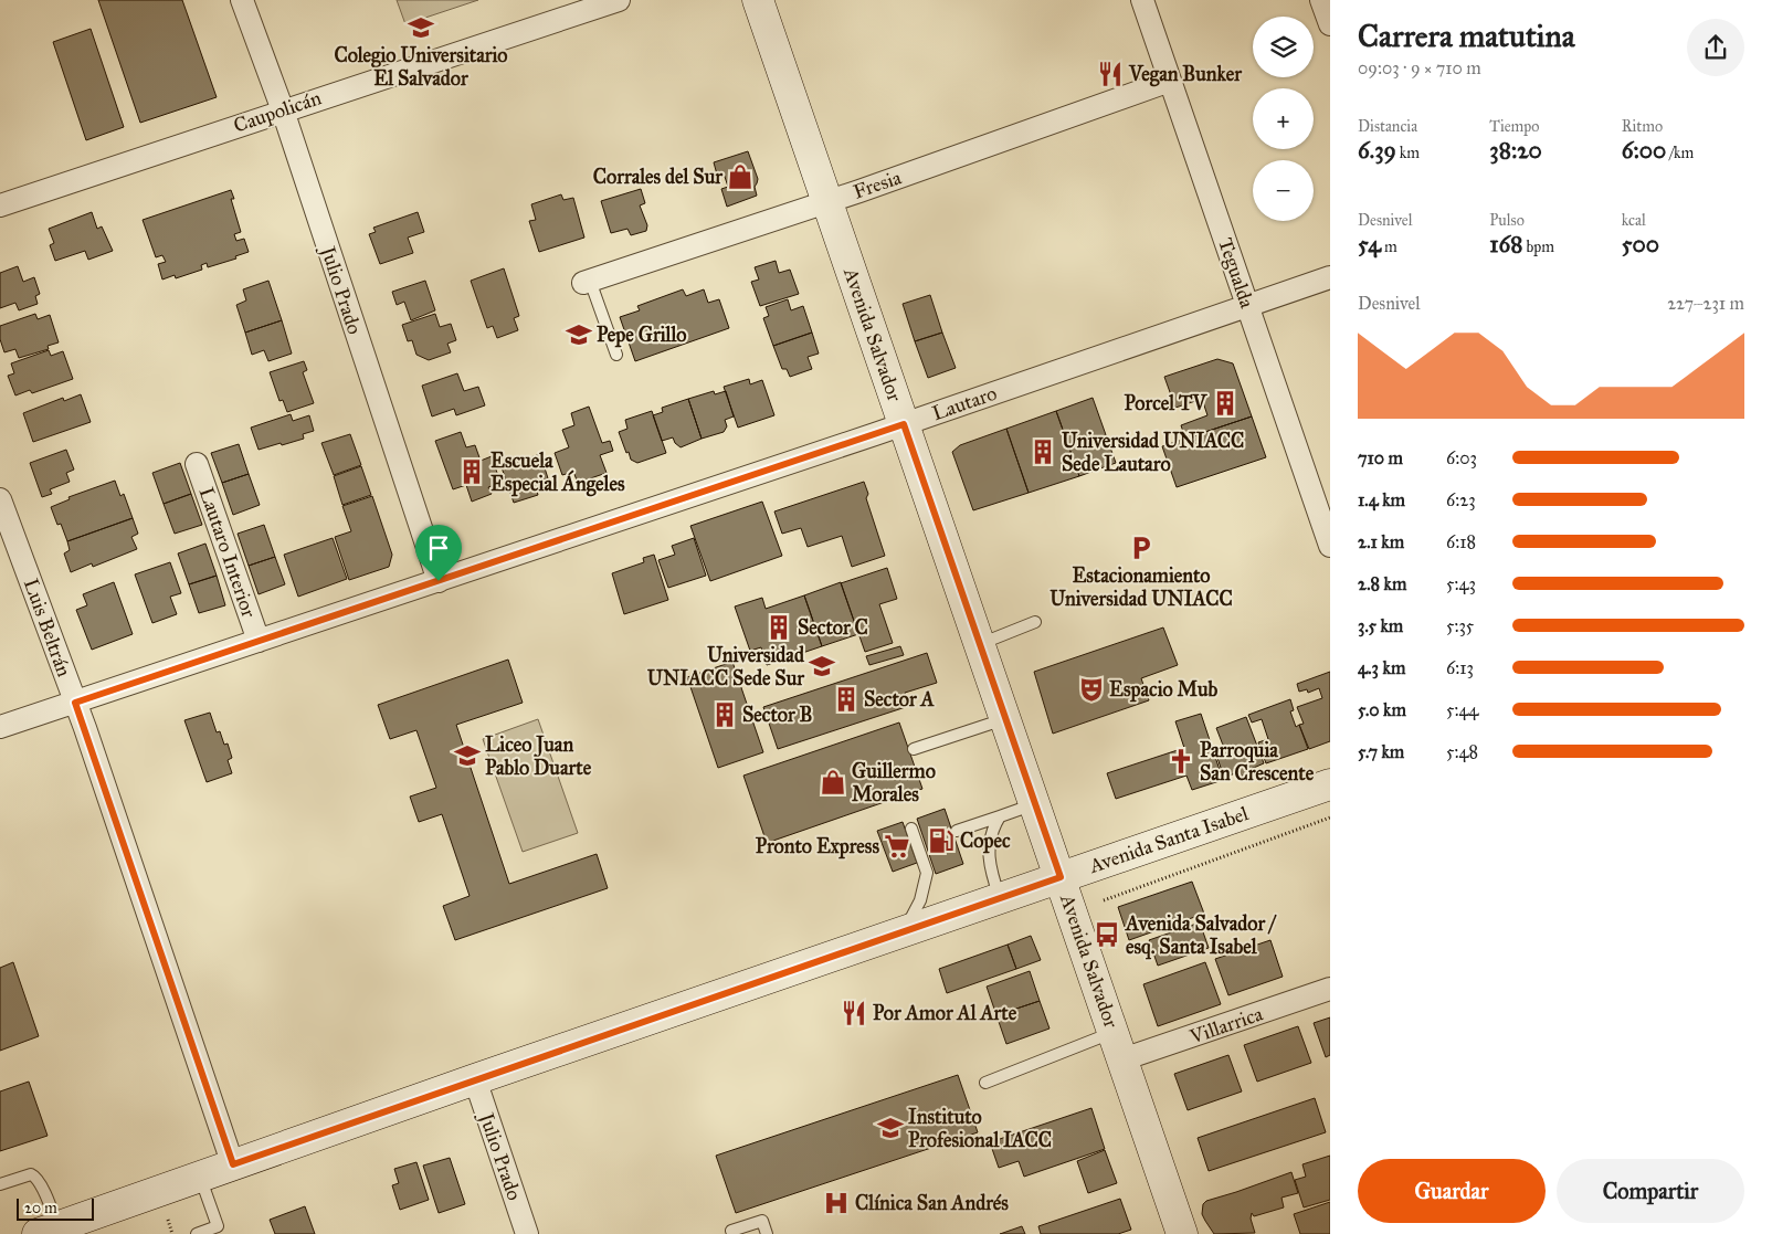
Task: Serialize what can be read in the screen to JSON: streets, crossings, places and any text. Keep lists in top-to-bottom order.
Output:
{
  "streets": {
    "main road": ["Avenida Salvador", "Avenida Santa Isabel"],
    "street": [
      "Caupolicán",
      "Fresia",
      "Tegualda",
      "Julio Prado",
      "Lautaro",
      "Lautaro Interior",
      "Luis Beltrán",
      "Villarrica"
    ]
  },
  "crossings": [
    ["Caupolicán", "Julio Prado"],
    ["Fresia", "Tegualda"],
    ["Fresia", "Avenida Salvador"],
    ["Tegualda", "Lautaro"],
    ["Julio Prado", "Lautaro"],
    ["Julio Prado", "Avenida Santa Isabel"],
    ["Avenida Salvador", "Lautaro"],
    ["Avenida Salvador", "Avenida Santa Isabel"],
    ["Avenida Salvador", "Villarrica"],
    ["Lautaro", "Lautaro Interior"],
    ["Lautaro", "Luis Beltrán"],
    ["Luis Beltrán", "Avenida Santa Isabel"]
  ],
  "places": {
    "school or university": [
      "Colegio Universitario El Salvador",
      "Pepe Grillo",
      "Universidad UNIACC Sede Sur",
      "Liceo Juan Pablo Duarte",
      "Instituto Profesional IACC"
    ],
    "restaurant": ["Vegan Bunker", "Por Amor Al Arte"],
    "shop": ["Corrales del Sur", "Guillermo Morales"],
    "building": [
      "Porcel TV",
      "Universidad UNIACC Sede Lautaro",
      "Escuela Especial Ángeles",
      "Sector C",
      "Sector A",
      "Sector B"
    ],
    "parking": ["Estacionamiento Universidad UNIACC"],
    "theatre": ["Espacio Mub"],
    "church": ["Parroquia San Crescente"],
    "fuel station": ["Copec"],
    "supermarket": ["Pronto Express"],
    "bus stop": ["Avenida Salvador / esq. Santa Isabel"],
    "hospital": ["Clínica San Andrés"]
  },
  "scale_bar": "20 m",
  "page": {
    "heading": ["Carrera matutina", "09:03 · 9 × 710 m"],
    "map_buttons": ["+", "−"],
    "stats": [
      ["Distancia", "6.39 km"],
      ["Tiempo", "38:20"],
      ["Ritmo", "6:00 /km"],
      ["Desnivel", "54 m"],
      ["Pulso", "168 bpm"],
      ["kcal", "500"]
    ],
    "chart": ["Desnivel", "227–231 m"],
    "list": [
      {
        "name": "710 m",
        "note": "6:03"
      },
      {
        "name": "1.4 km",
        "note": "6:23"
      },
      {
        "name": "2.1 km",
        "note": "6:18"
      },
      {
        "name": "2.8 km",
        "note": "5:43"
      },
      {
        "name": "3.5 km",
        "note": "5:35"
      },
      {
        "name": "4.3 km",
        "note": "6:13"
      },
      {
        "name": "5.0 km",
        "note": "5:44"
      },
      {
        "name": "5.7 km",
        "note": "5:48"
      }
    ],
    "buttons": ["Guardar", "Compartir"],
    "scale": "20 m"
  }
}
